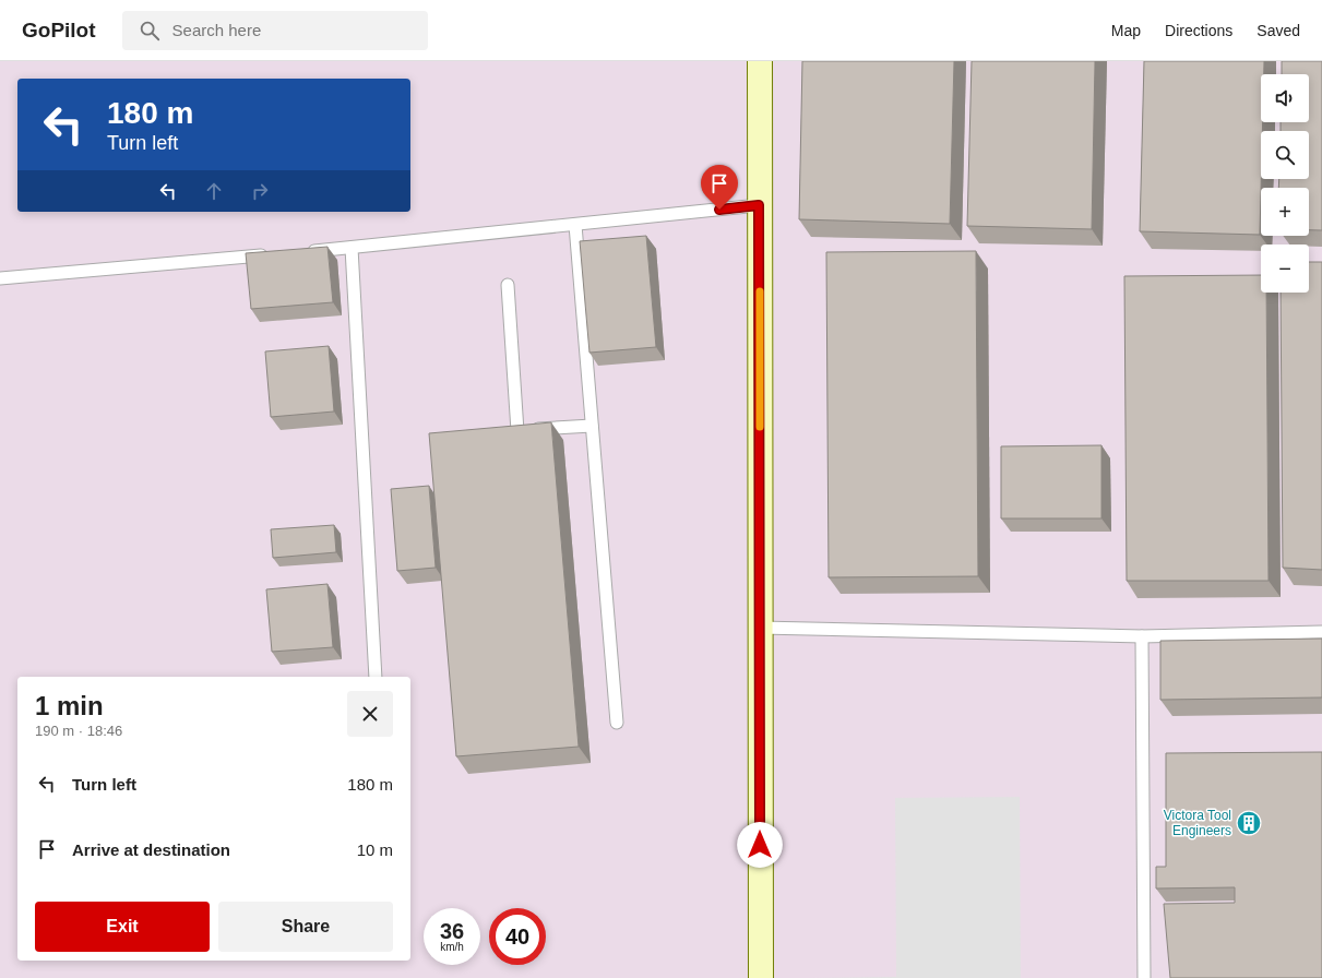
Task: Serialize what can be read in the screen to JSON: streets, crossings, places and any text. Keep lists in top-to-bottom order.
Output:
{
  "places": {
    "building": ["Victora Tool Engineers"]
  },
  "page": {
    "header": "GoPilot",
    "search": "Search here",
    "nav": ["Map", "Directions", "Saved"],
    "map_buttons": ["+", "−"],
    "turn": ["180 m", "Turn left"],
    "heading": ["1 min", "190 m · 18:46"],
    "list": [
      {
        "name": "Turn left",
        "value": "180 m"
      },
      {
        "name": "Arrive at destination",
        "value": "10 m"
      }
    ],
    "buttons": ["Exit", "Share"],
    "speed": "36 km/h",
    "limit": "40"
  }
}
